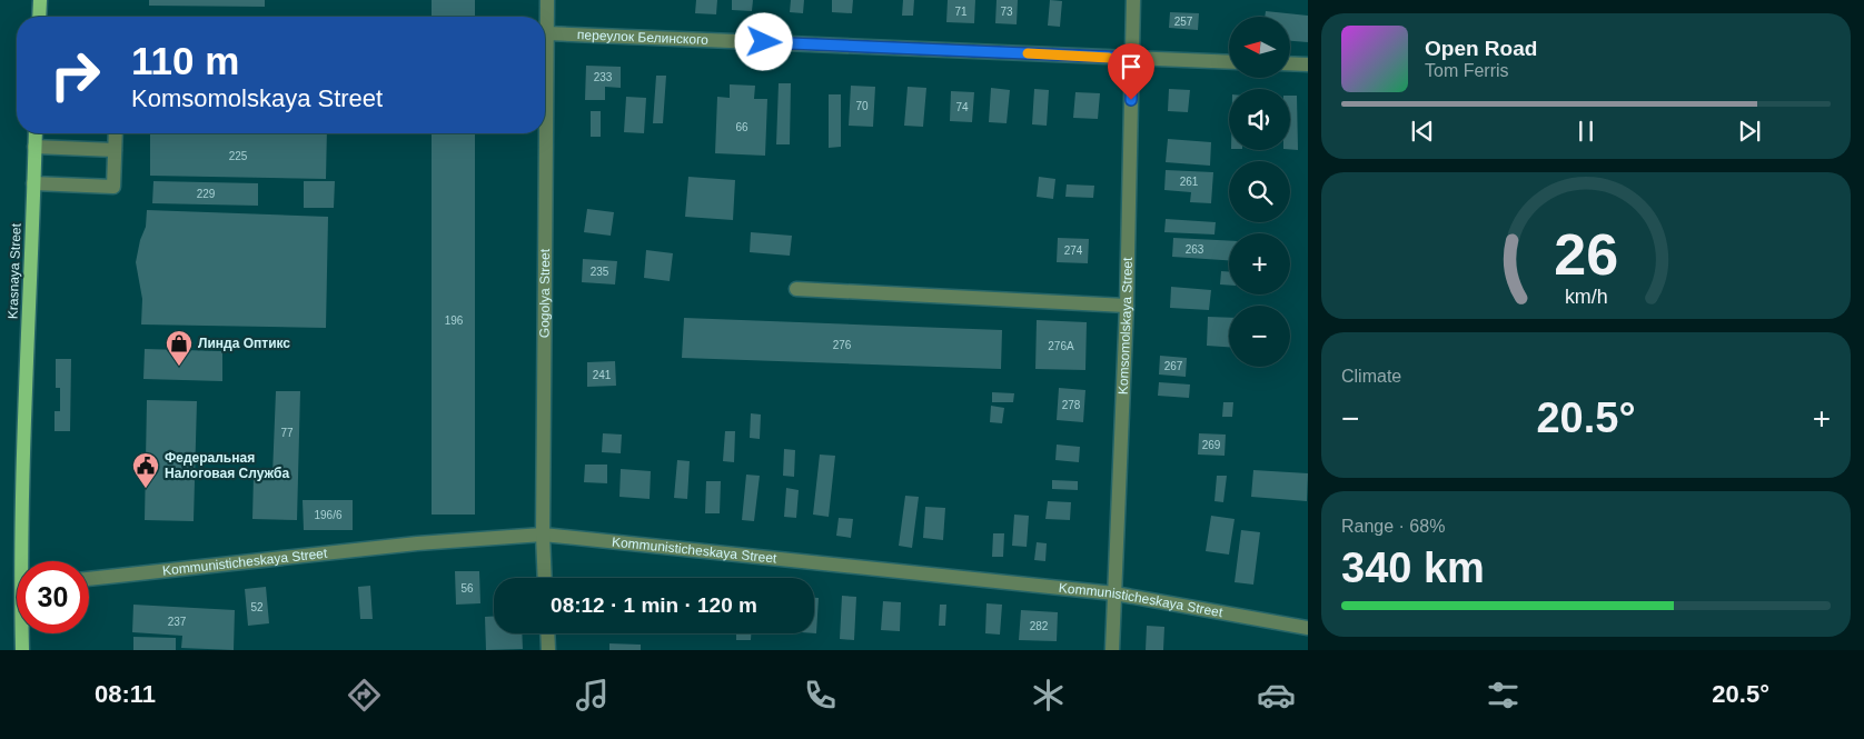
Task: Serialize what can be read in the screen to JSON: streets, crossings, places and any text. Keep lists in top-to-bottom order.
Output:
{
  "streets": {
    "main road": ["Krasnaya Street"],
    "street": [
      "переулок Белинского",
      "Gogolya Street",
      "Komsomolskaya Street",
      "Kommunisticheskaya Street"
    ]
  },
  "crossings": [
    ["переулок Белинского", "Gogolya Street"],
    ["переулок Белинского", "Komsomolskaya Street"],
    ["Gogolya Street", "Kommunisticheskaya Street"],
    ["Komsomolskaya Street", "Kommunisticheskaya Street"]
  ],
  "places": {
    "shop": ["Линда Оптикс"],
    "public building": ["Федеральная Налоговая Служба"]
  },
  "house_numbers": [
    "71",
    "73",
    "257",
    "233",
    "70",
    "74",
    "66",
    "225",
    "261",
    "229",
    "263",
    "274",
    "235",
    "196",
    "276",
    "276А",
    "267",
    "241",
    "278",
    "77",
    "269",
    "196/6",
    "56",
    "52",
    "237",
    "282"
  ],
  "north": "left",
  "page": {
    "map_buttons": ["+", "−"],
    "turn": ["110 m", "Komsomolskaya Street"],
    "song": ["Open Road", "Tom Ferris"],
    "tile": [
      "Climate",
      ["Range · 68%", "340 km"]
    ],
    "heat": ["−", "20.5°", "+"],
    "limit": "30",
    "trip": "08:12 · 1 min · 120 m",
    "tabs": ["08:11", "20.5°"],
    "gauge": ["26", "km/h"]
  }
}
